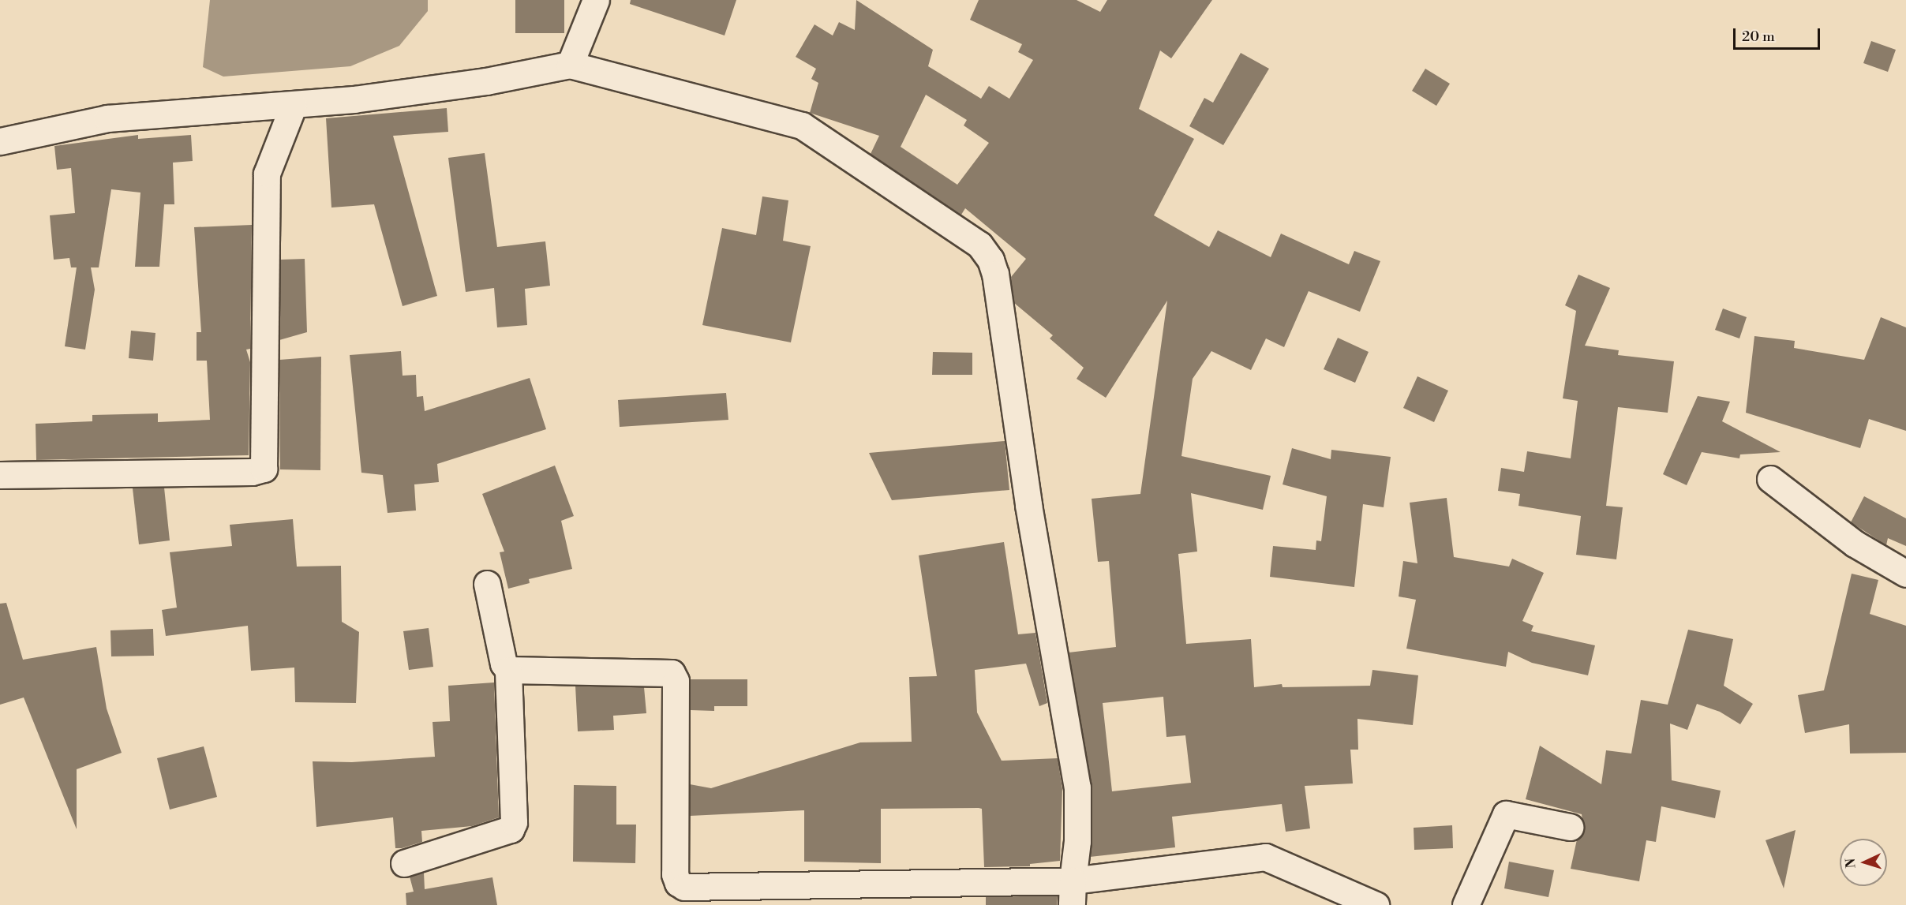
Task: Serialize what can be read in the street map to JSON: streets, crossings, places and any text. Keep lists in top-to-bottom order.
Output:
{
  "scale_bar": "20 m",
  "north": "left"
}
